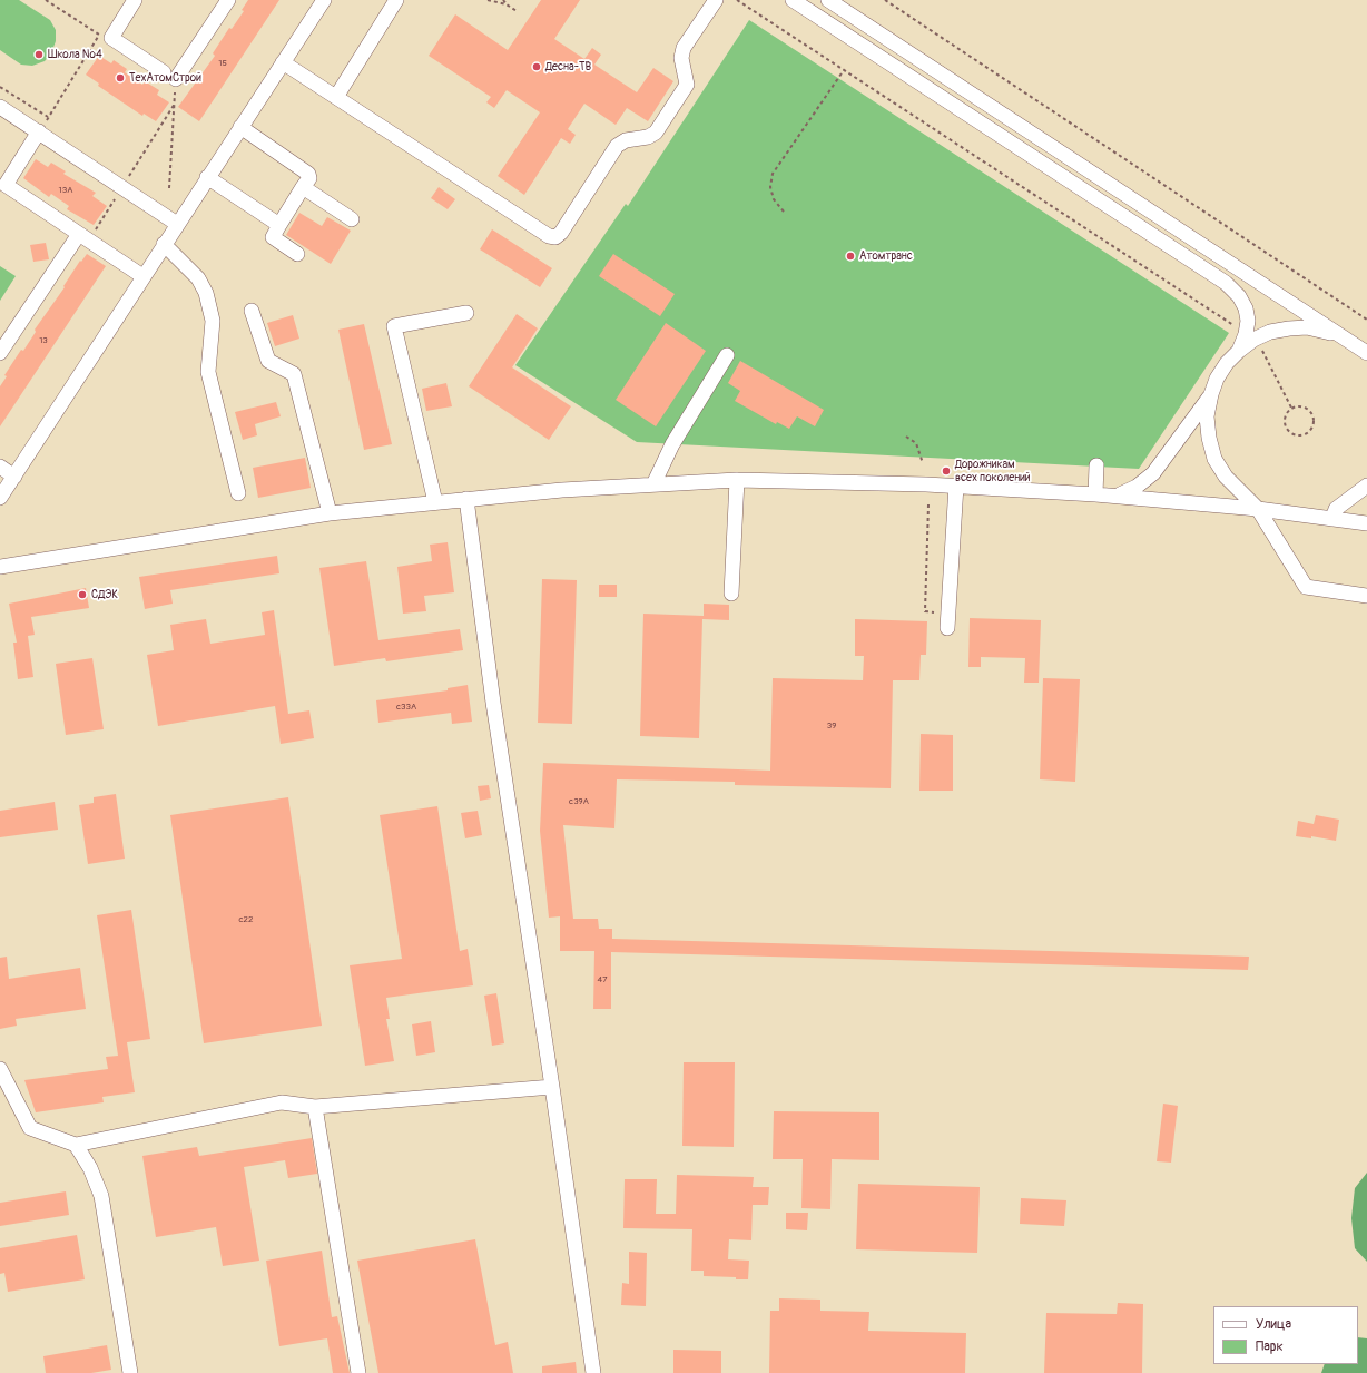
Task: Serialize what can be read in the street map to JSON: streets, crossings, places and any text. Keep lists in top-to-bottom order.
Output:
{
  "places": [
    "Школа №4",
    "Десна-ТВ",
    "ТехАтомСтрой",
    "Атомтранс",
    "Дорожникам всех поколений",
    "СДЭК"
  ],
  "house_numbers": [
    "15",
    "13А",
    "13",
    "с33А",
    "39",
    "с39А",
    "с22",
    "47"
  ],
  "legend": ["Улица", "Парк"]
}
